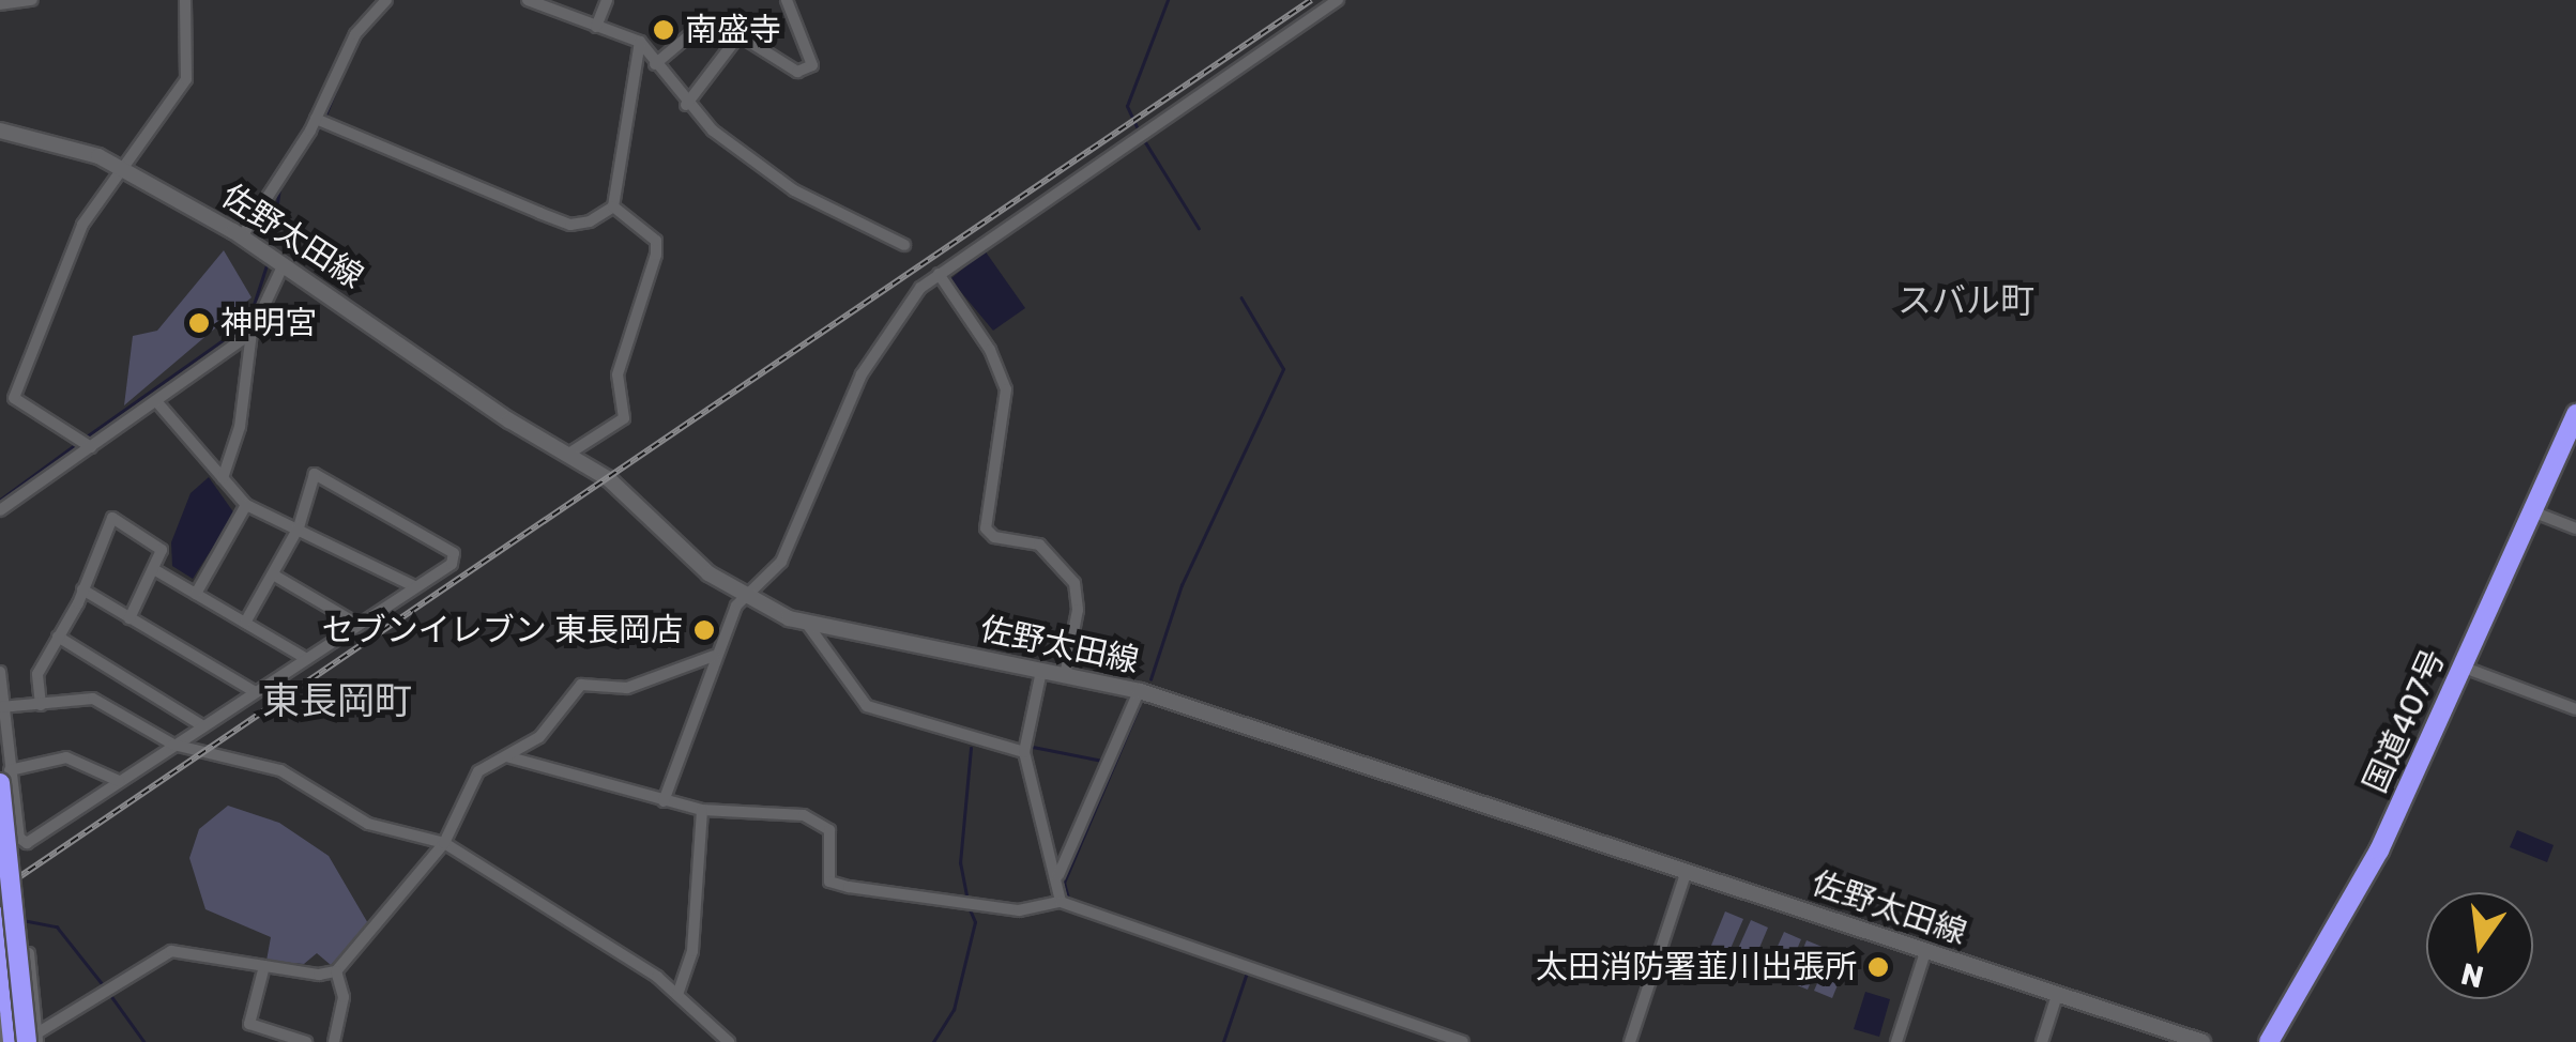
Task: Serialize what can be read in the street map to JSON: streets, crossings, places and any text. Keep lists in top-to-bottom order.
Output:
{
  "streets": {
    "highway": ["国道407号"],
    "main road": ["佐野太田線"]
  },
  "districts": ["スバル町", "東長岡町"],
  "places": [
    "南盛寺",
    "神明宮",
    "セブンイレブン 東長岡店",
    "太田消防署韮川出張所"
  ],
  "north": "bottom"
}
